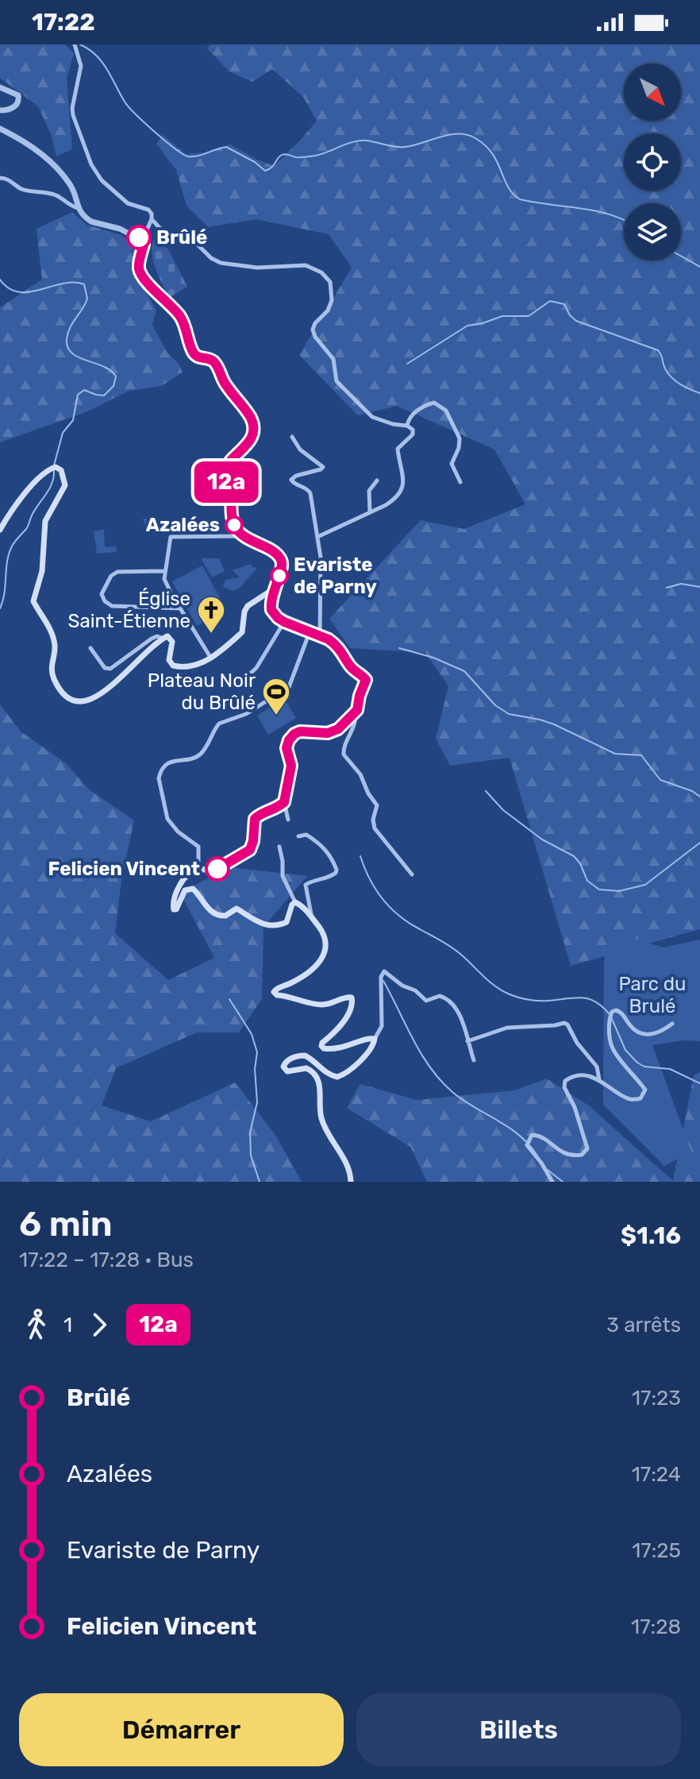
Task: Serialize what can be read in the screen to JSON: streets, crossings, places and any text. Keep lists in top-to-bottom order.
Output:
{
  "parks": ["Parc du Brulé"],
  "places": {
    "other": [
      "Brûlé",
      "Azalées",
      "Evariste de Parny",
      "Felicien Vincent"
    ],
    "church": ["Église Saint-Étienne"],
    "sports": ["Plateau Noir du Brûlé"]
  },
  "lines": ["bus line 12a"],
  "north": "bottom right",
  "page": {
    "status": "17:22",
    "on_map": "12a",
    "heading": ["6 min", "17:22 – 17:28 · Bus", "$1.16"],
    "legs": ["1", "12a", "3 arrêts"],
    "list": [
      {
        "name": "Brûlé",
        "value": "17:23"
      },
      {
        "name": "Azalées",
        "value": "17:24"
      },
      {
        "name": "Evariste de Parny",
        "value": "17:25"
      },
      {
        "name": "Felicien Vincent",
        "value": "17:28"
      }
    ],
    "buttons": ["Démarrer", "Billets"]
  }
}
